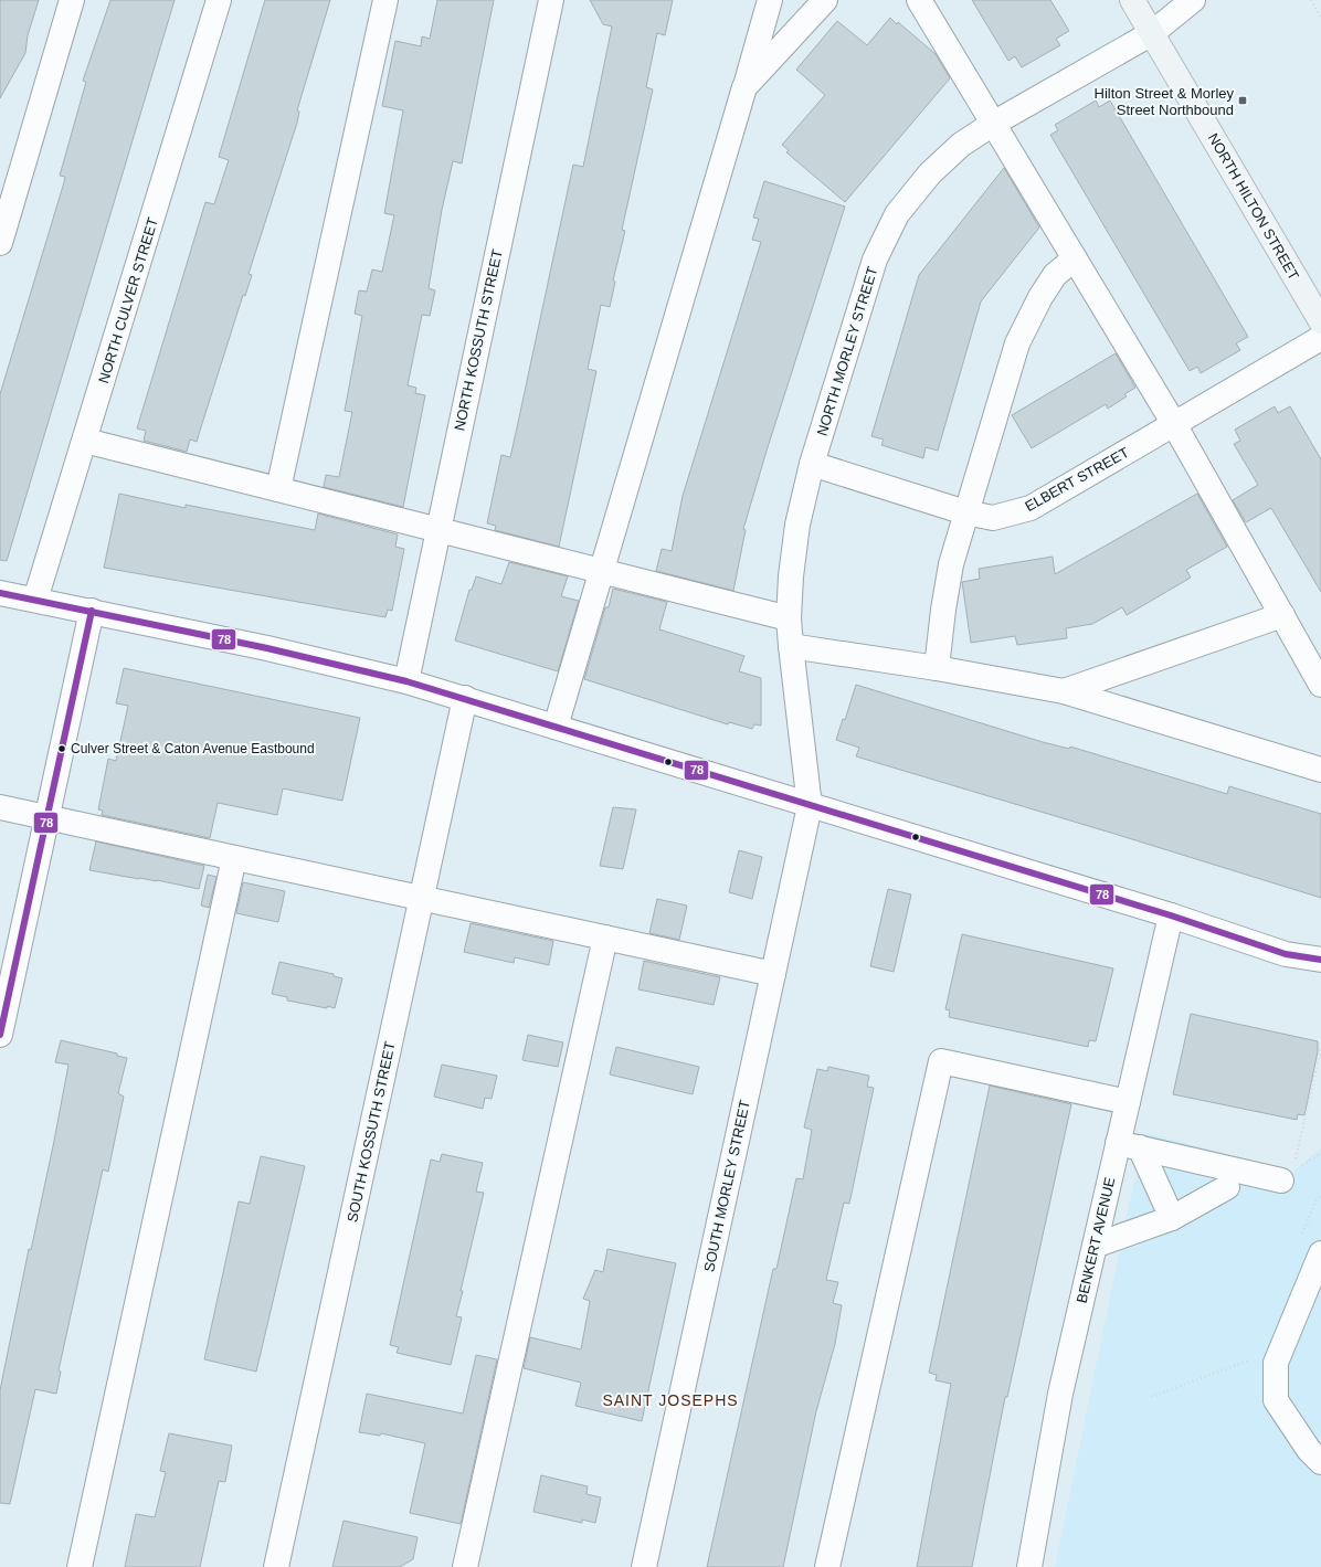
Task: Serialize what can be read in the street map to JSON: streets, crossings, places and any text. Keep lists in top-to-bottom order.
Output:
{
  "streets": {
    "main road": ["NORTH HILTON STREET"],
    "street": [
      "NORTH CULVER STREET",
      "NORTH KOSSUTH STREET",
      "NORTH MORLEY STREET",
      "ELBERT STREET",
      "SOUTH KOSSUTH STREET",
      "SOUTH MORLEY STREET",
      "BENKERT AVENUE"
    ]
  },
  "crossings": [
    ["NORTH HILTON STREET", "NORTH MORLEY STREET"],
    ["NORTH MORLEY STREET", "ELBERT STREET"],
    ["NORTH MORLEY STREET", "SOUTH MORLEY STREET"]
  ],
  "districts": ["SAINT JOSEPHS"],
  "places": {
    "transit": ["Hilton Street & Morley Street Northbound"],
    "other": ["Culver Street & Caton Avenue Eastbound"]
  },
  "lines": ["transit line 78"]
}
